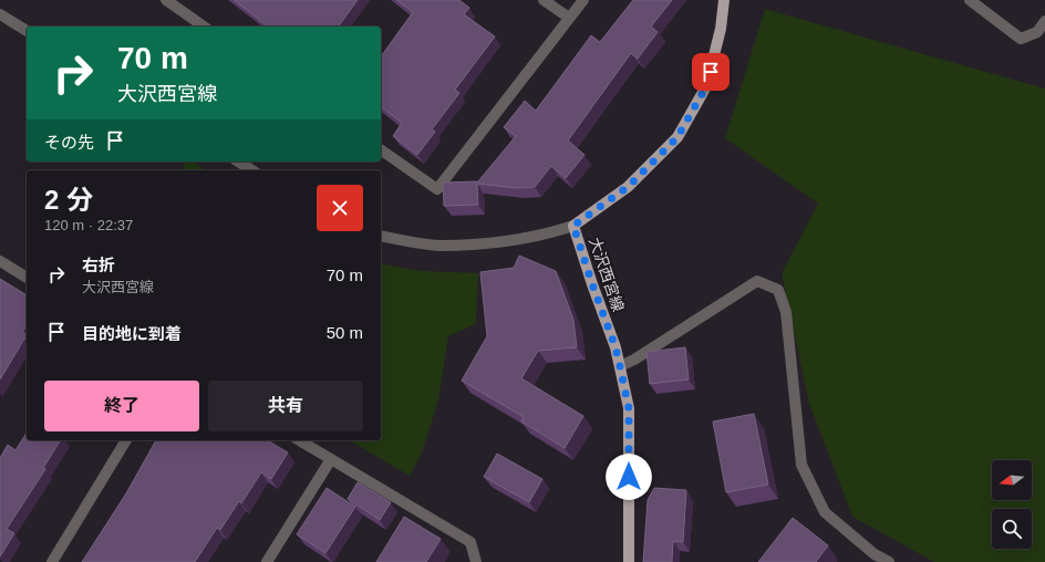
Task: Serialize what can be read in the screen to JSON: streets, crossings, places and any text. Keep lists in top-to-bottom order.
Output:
{
  "streets": {
    "main road": ["大沢西宮線"]
  },
  "north": "left",
  "page": {
    "turn": ["70 m", "大沢西宮線"],
    "then": "その先",
    "heading": ["2 分", "120 m · 22:37"],
    "list": [
      {
        "name": "右折",
        "note": "大沢西宮線",
        "value": "70 m"
      },
      {
        "name": "目的地に到着",
        "value": "50 m"
      }
    ],
    "buttons": ["終了", "共有"]
  }
}
